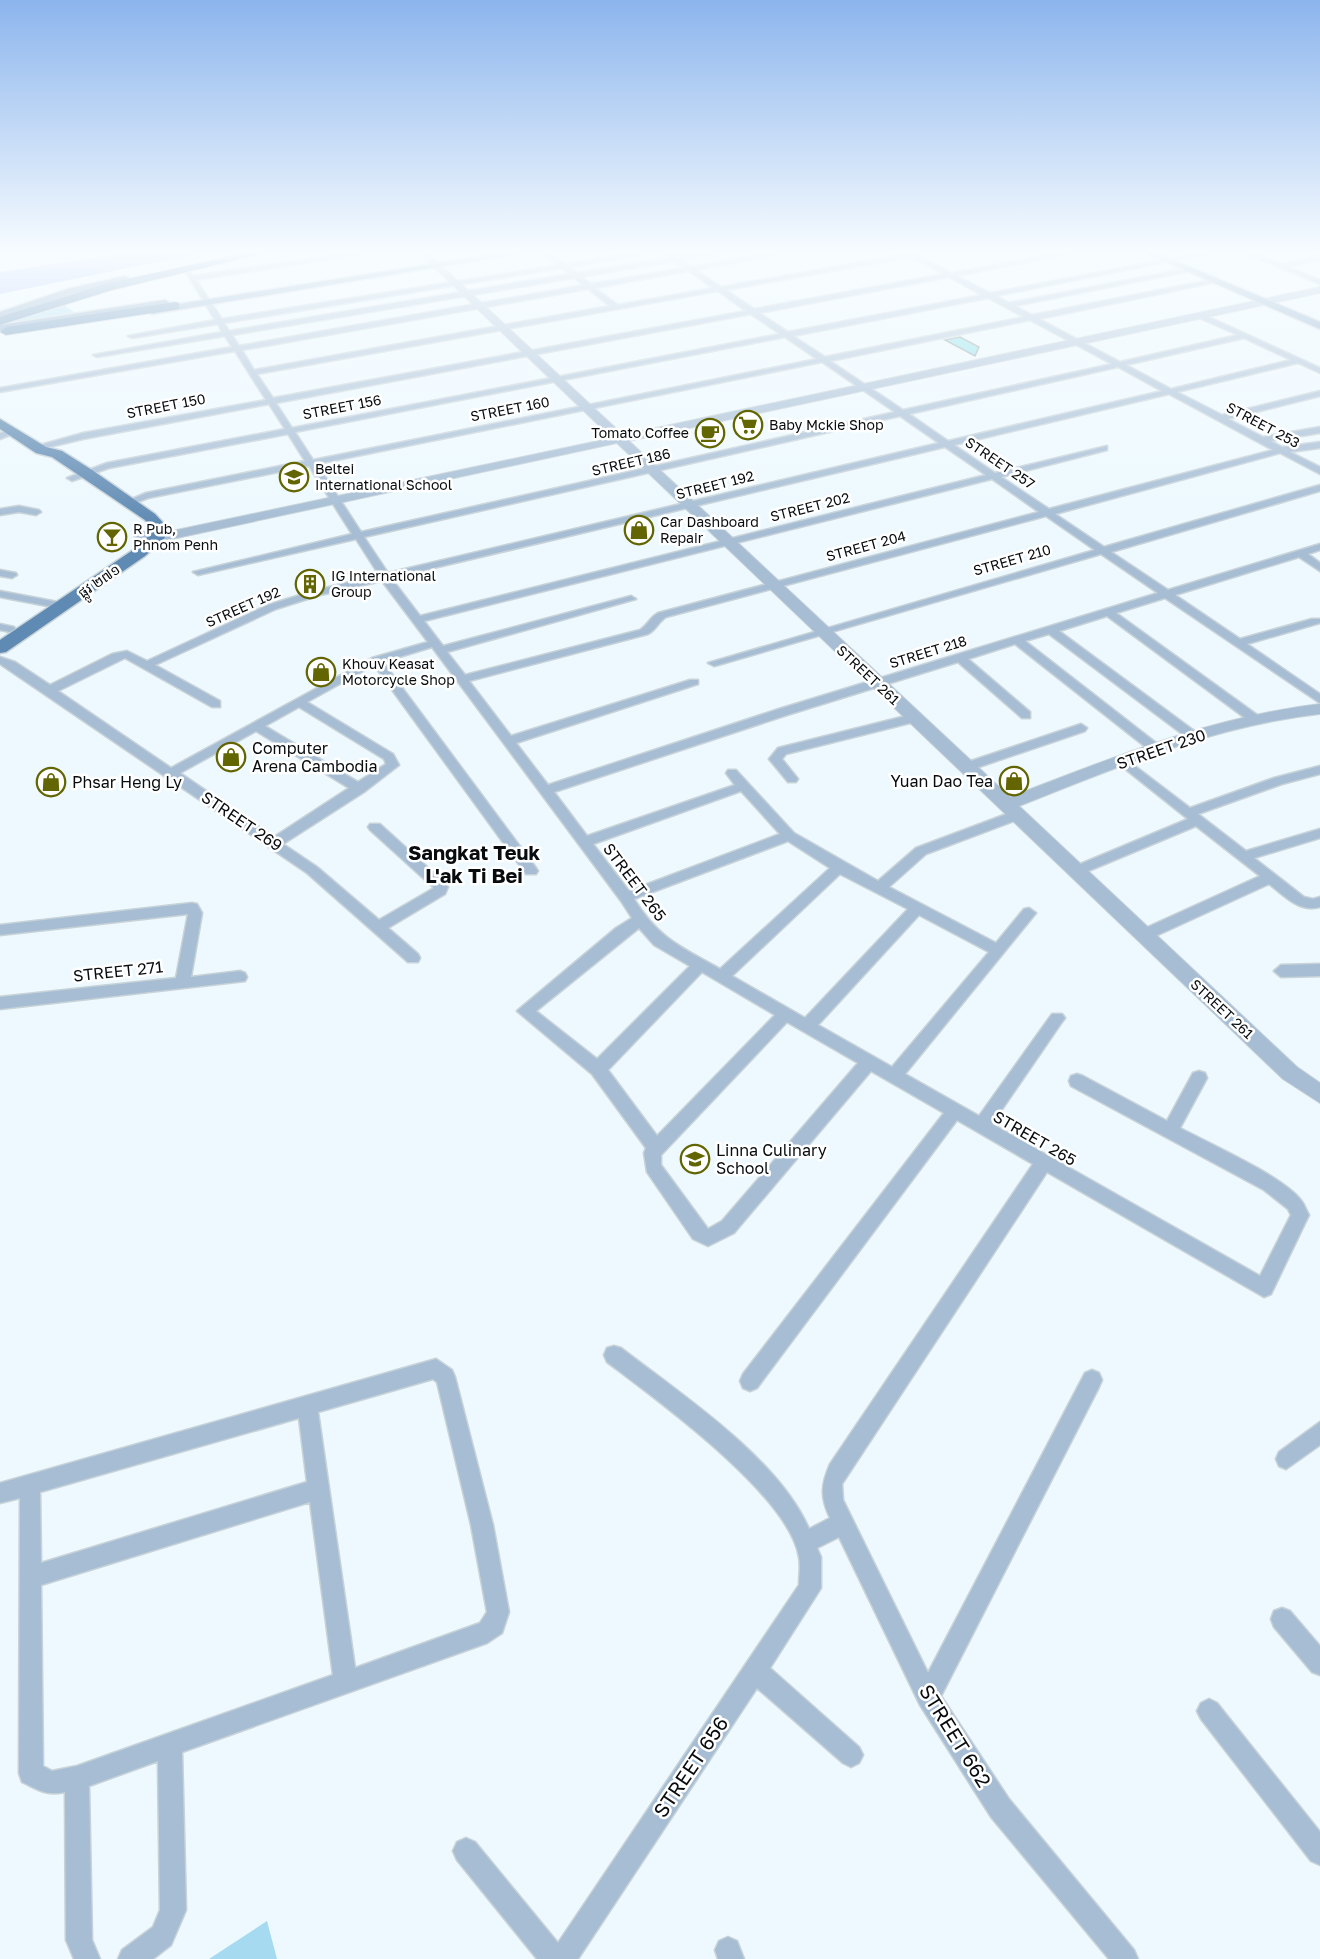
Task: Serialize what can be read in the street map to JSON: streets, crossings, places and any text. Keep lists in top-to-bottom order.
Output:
{
  "streets": {
    "main road": ["ផ្លូវ ២៧១"],
    "street": [
      "STREET 150",
      "STREET 156",
      "STREET 160",
      "STREET 253",
      "STREET 186",
      "STREET 257",
      "STREET 192",
      "STREET 202",
      "STREET 204",
      "STREET 210",
      "STREET 218",
      "STREET 261",
      "STREET 230",
      "STREET 269",
      "STREET 265",
      "STREET 271",
      "STREET 662",
      "STREET 656"
    ]
  },
  "crossings": [
    ["STREET 150", "STREET 261"],
    ["STREET 150", "STREET 265"],
    ["STREET 156", "STREET 261"],
    ["STREET 156", "STREET 265"],
    ["STREET 160", "STREET 257"],
    ["STREET 160", "STREET 261"],
    ["STREET 160", "STREET 265"],
    ["STREET 253", "STREET 186"],
    ["STREET 253", "STREET 192"],
    ["STREET 253", "STREET 204"],
    ["STREET 186", "STREET 257"],
    ["STREET 186", "STREET 261"],
    ["STREET 186", "STREET 265"],
    ["STREET 257", "STREET 192"],
    ["STREET 257", "STREET 202"],
    ["STREET 257", "STREET 204"],
    ["STREET 257", "STREET 210"],
    ["STREET 257", "STREET 218"],
    ["STREET 192", "STREET 261"],
    ["STREET 192", "STREET 265"],
    ["STREET 202", "STREET 261"],
    ["STREET 202", "STREET 265"],
    ["STREET 204", "STREET 261"],
    ["STREET 204", "STREET 265"],
    ["STREET 210", "STREET 261"],
    ["STREET 218", "STREET 261"],
    ["STREET 218", "STREET 265"],
    ["STREET 261", "STREET 230"],
    ["STREET 265", "STREET 662"]
  ],
  "districts": ["Sangkat Teuk L'ak Ti Bei"],
  "places": {
    "supermarket": ["Baby Mckie Shop"],
    "cafe": ["Tomato Coffee"],
    "school or university": ["Beltei International School", "Linna Culinary School"],
    "shop": [
      "Car Dashboard Repair",
      "Khouv Keasat Motorcycle Shop",
      "Computer Arena Cambodia",
      "Yuan Dao Tea",
      "Phsar Heng Ly"
    ],
    "bar": ["R Pub, Phnom Penh"],
    "building": ["IG International Group"]
  }
}
